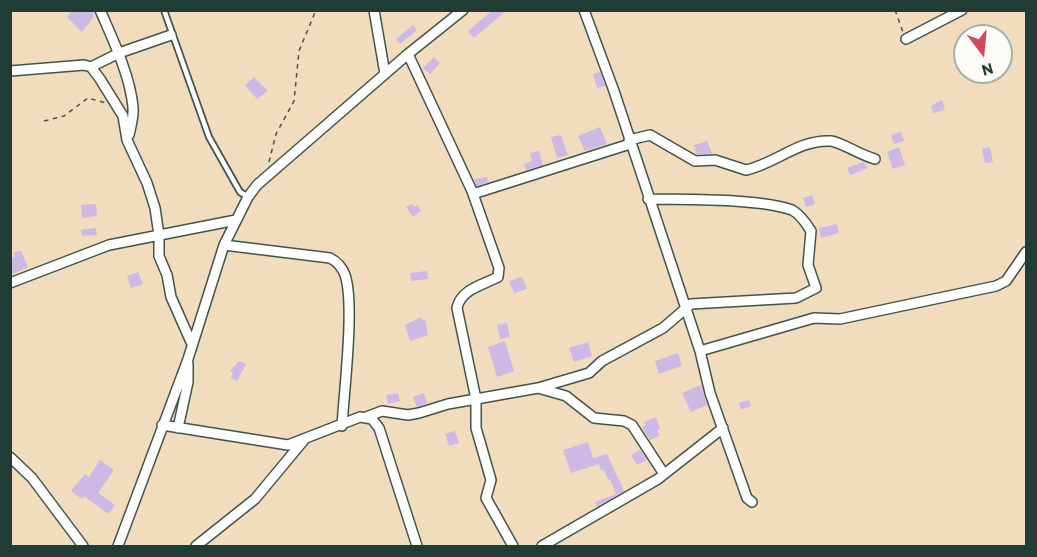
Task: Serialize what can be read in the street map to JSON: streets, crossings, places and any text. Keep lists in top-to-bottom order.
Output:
{
  "north": "bottom"
}
